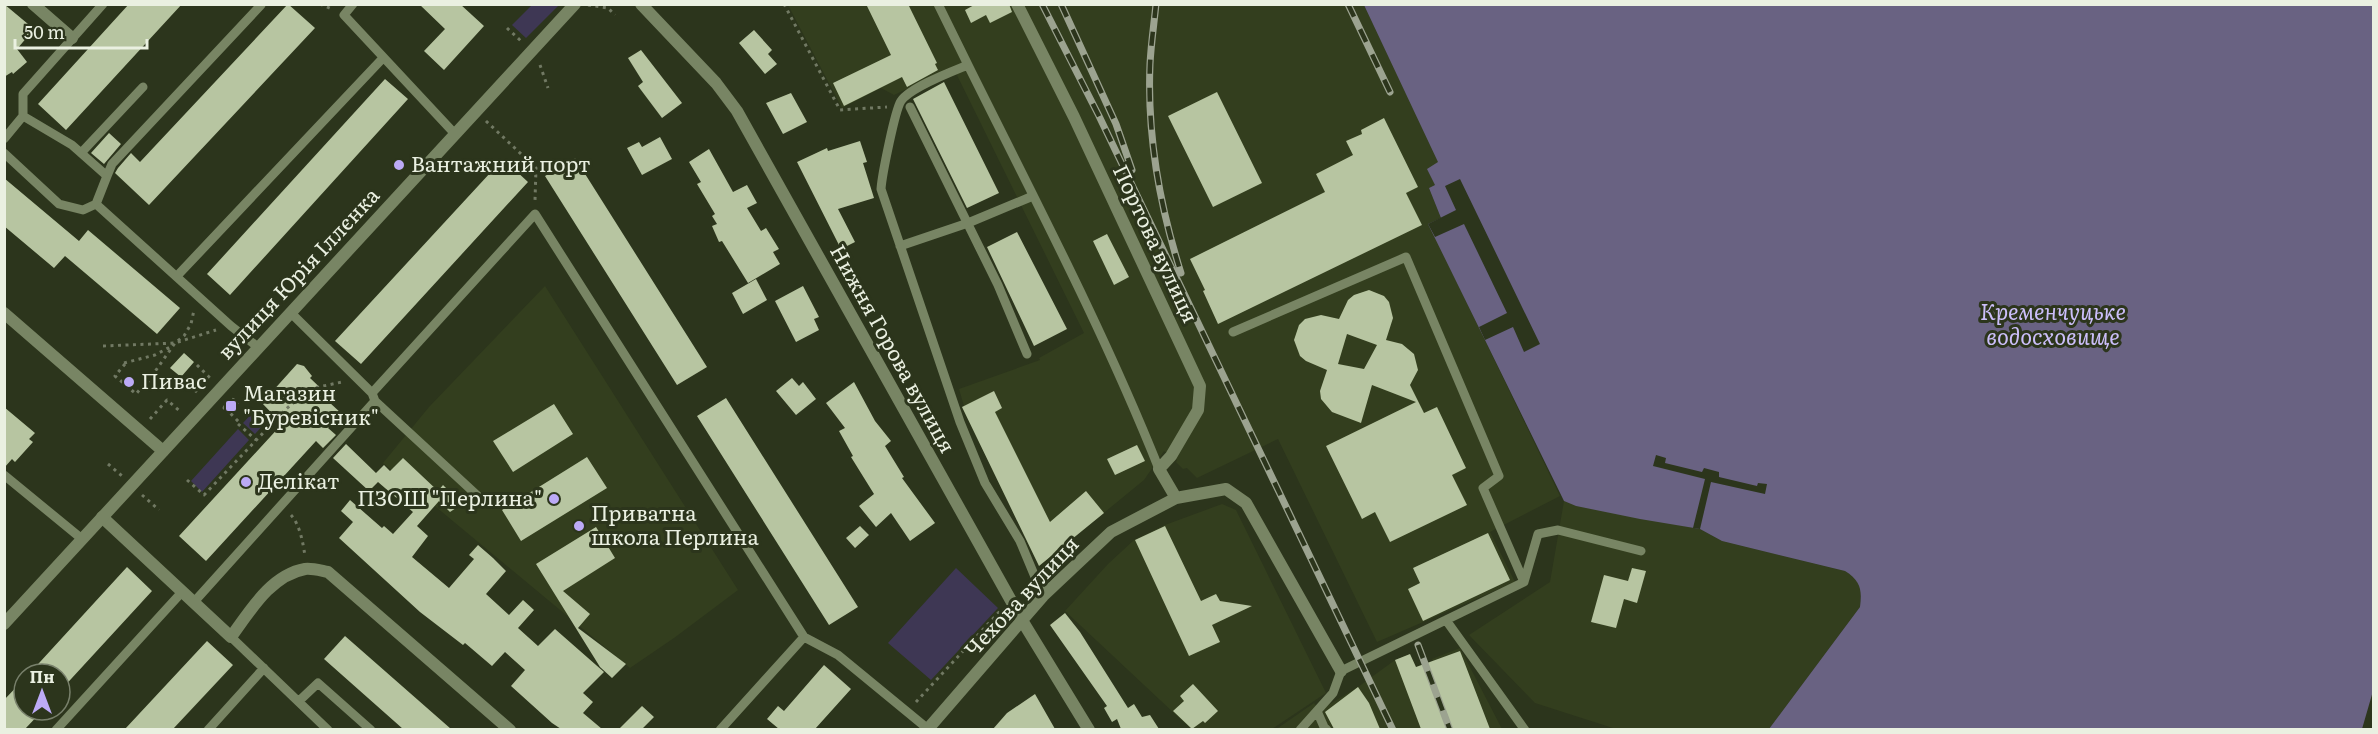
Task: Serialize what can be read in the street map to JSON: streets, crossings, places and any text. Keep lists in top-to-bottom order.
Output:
{
  "streets": {
    "street": [
      "Портова вулиця",
      "вулиця Юрія Іллєнка",
      "Нижня Горова вулиця",
      "Чехова вулиця"
    ]
  },
  "crossings": [
    ["Нижня Горова вулиця", "Чехова вулиця"]
  ],
  "water": ["Кременчуцьке водосховище"],
  "places": {
    "other": [
      "Вантажний порт",
      "Пивас",
      "Делікат",
      "ПЗОШ \"Перлина\"",
      "Приватна школа Перлина"
    ],
    "transit": ["Магазин \"Буревісник\""]
  },
  "scale_bar": "50 m",
  "north": "top"
}
